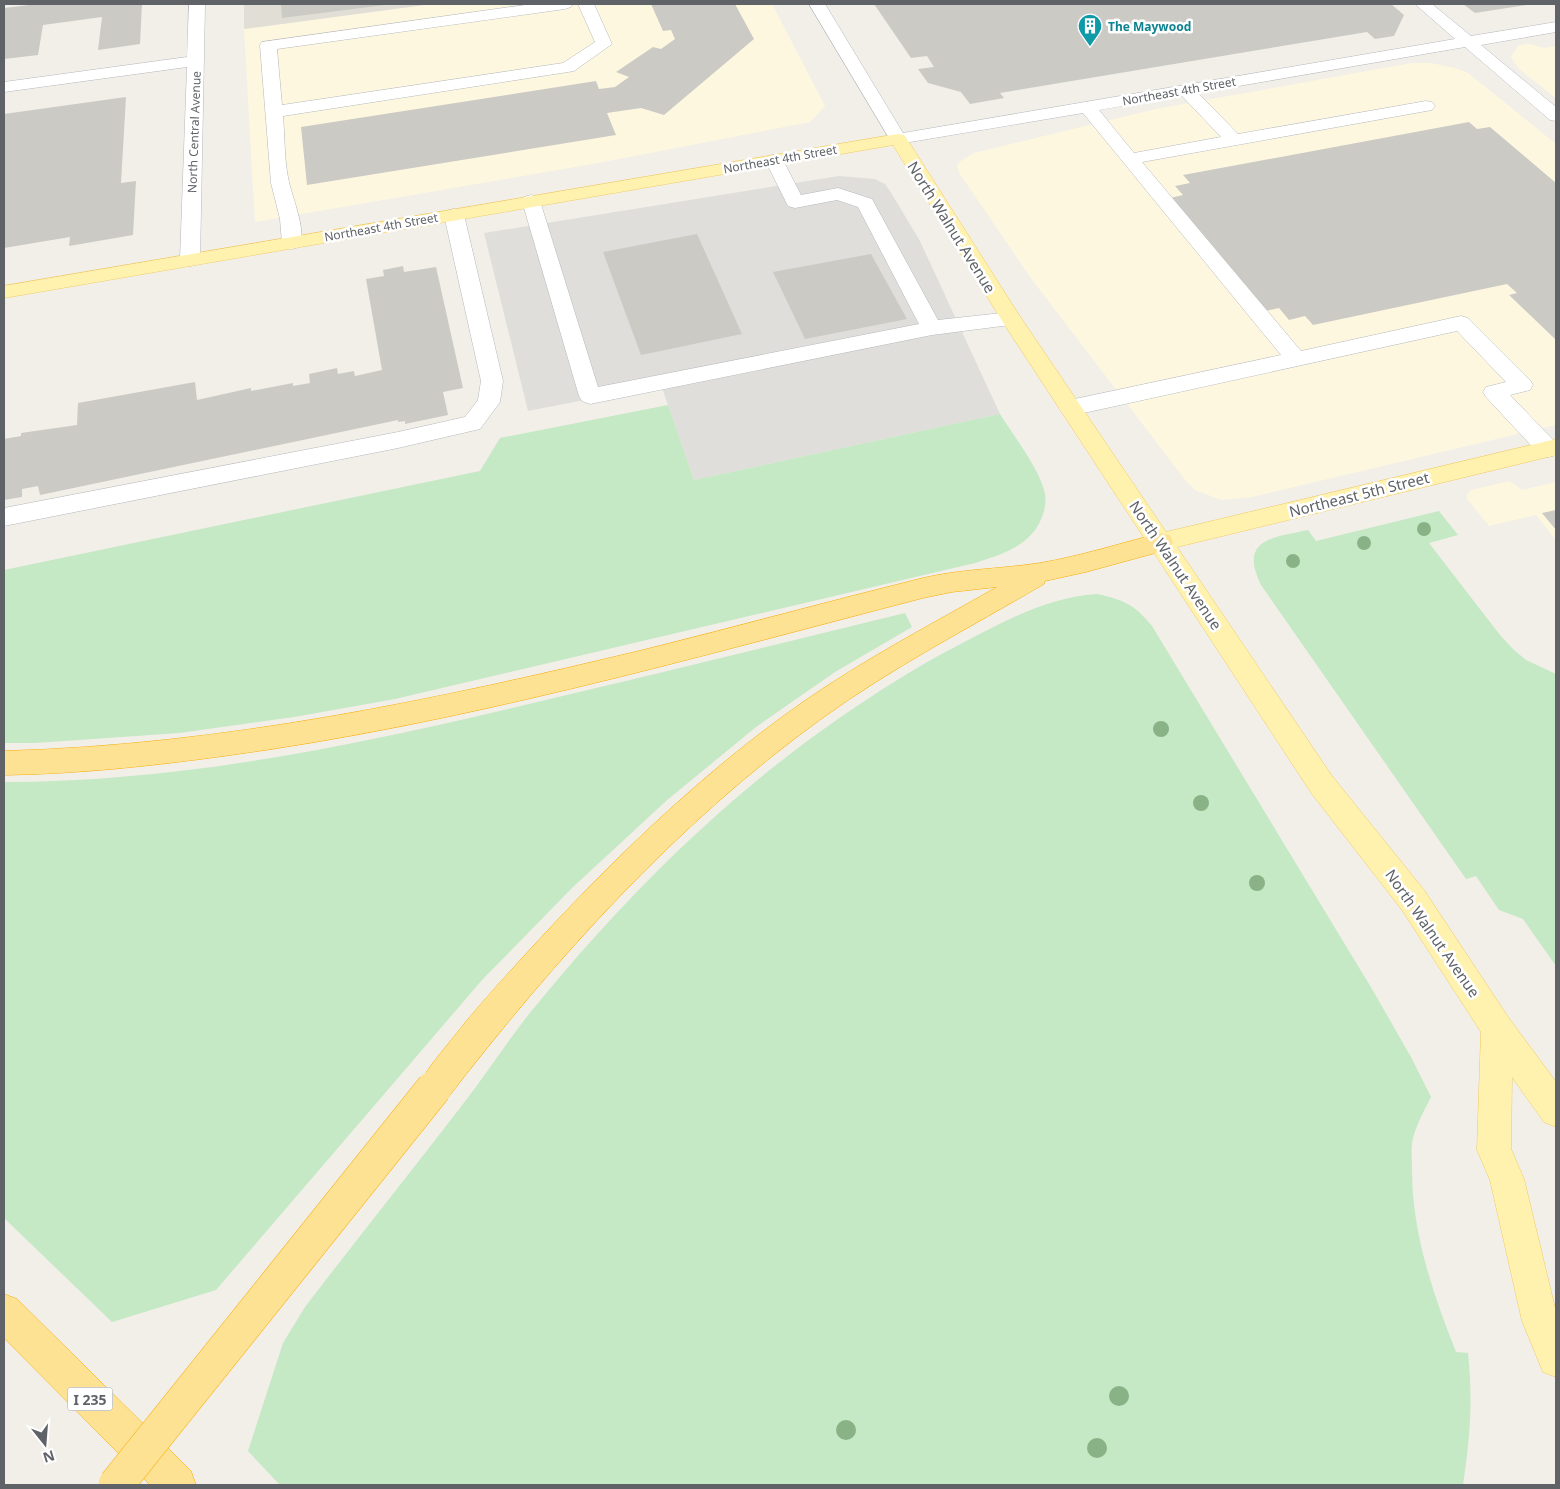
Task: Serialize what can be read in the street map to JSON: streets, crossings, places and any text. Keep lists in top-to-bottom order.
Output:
{
  "streets": {
    "highway": ["I 235"],
    "main road": ["Northeast 4th Street", "North Walnut Avenue", "Northeast 5th Street"],
    "street": ["North Central Avenue"]
  },
  "crossings": [
    ["Northeast 4th Street", "North Central Avenue"],
    ["Northeast 4th Street", "North Walnut Avenue"],
    ["North Walnut Avenue", "Northeast 5th Street"]
  ],
  "places": {
    "building": ["The Maywood"]
  },
  "north": "bottom"
}
